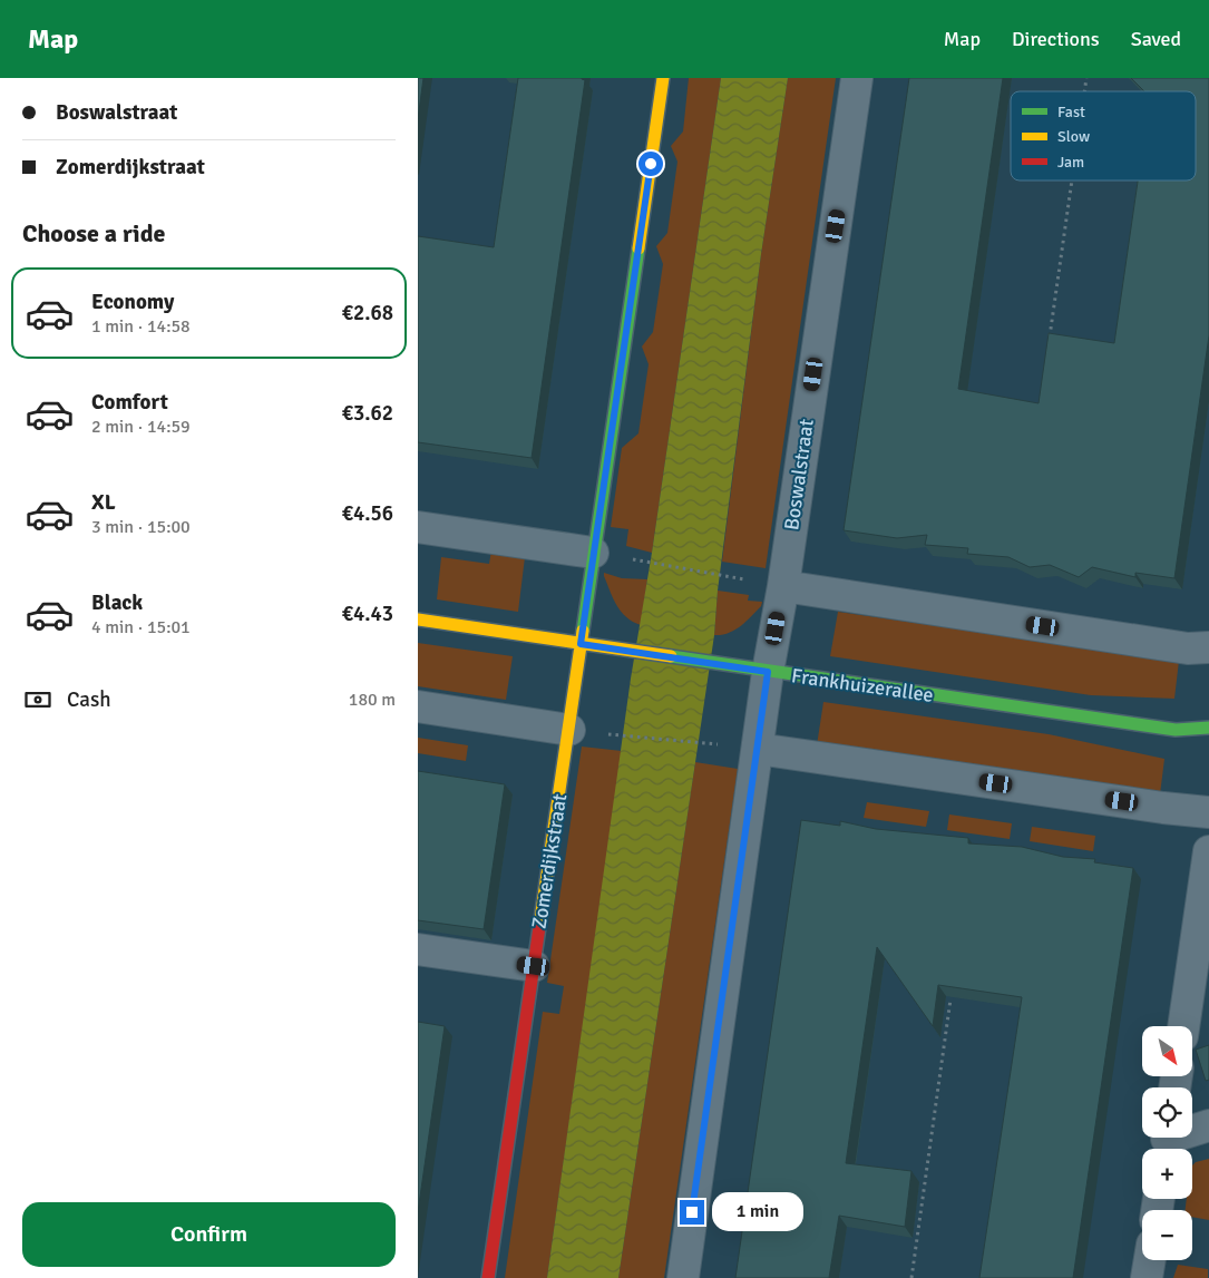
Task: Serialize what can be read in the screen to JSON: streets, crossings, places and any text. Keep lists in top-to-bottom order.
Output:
{
  "streets": {
    "street": ["Boswalstraat", "Frankhuizerallee", "Zomerdijkstraat"]
  },
  "crossings": [
    ["Boswalstraat", "Frankhuizerallee"],
    ["Frankhuizerallee", "Zomerdijkstraat"]
  ],
  "legend": ["Fast", "Slow", "Jam"],
  "north": "bottom right",
  "page": {
    "header": "Map",
    "nav": ["Map", "Directions", "Saved"],
    "banner": ["Boswalstraat", "Zomerdijkstraat"],
    "heading": "Choose a ride",
    "list": [
      {
        "name": "Economy",
        "note": "1 min · 14:58",
        "value": "€2.68"
      },
      {
        "name": "Comfort",
        "note": "2 min · 14:59",
        "value": "€3.62"
      },
      {
        "name": "XL",
        "note": "3 min · 15:00",
        "value": "€4.56"
      },
      {
        "name": "Black",
        "note": "4 min · 15:01",
        "value": "€4.43"
      }
    ],
    "pay": ["Cash", "180 m"],
    "map_buttons": ["+", "−"],
    "buttons": "Confirm",
    "bubble": "1 min"
  }
}
